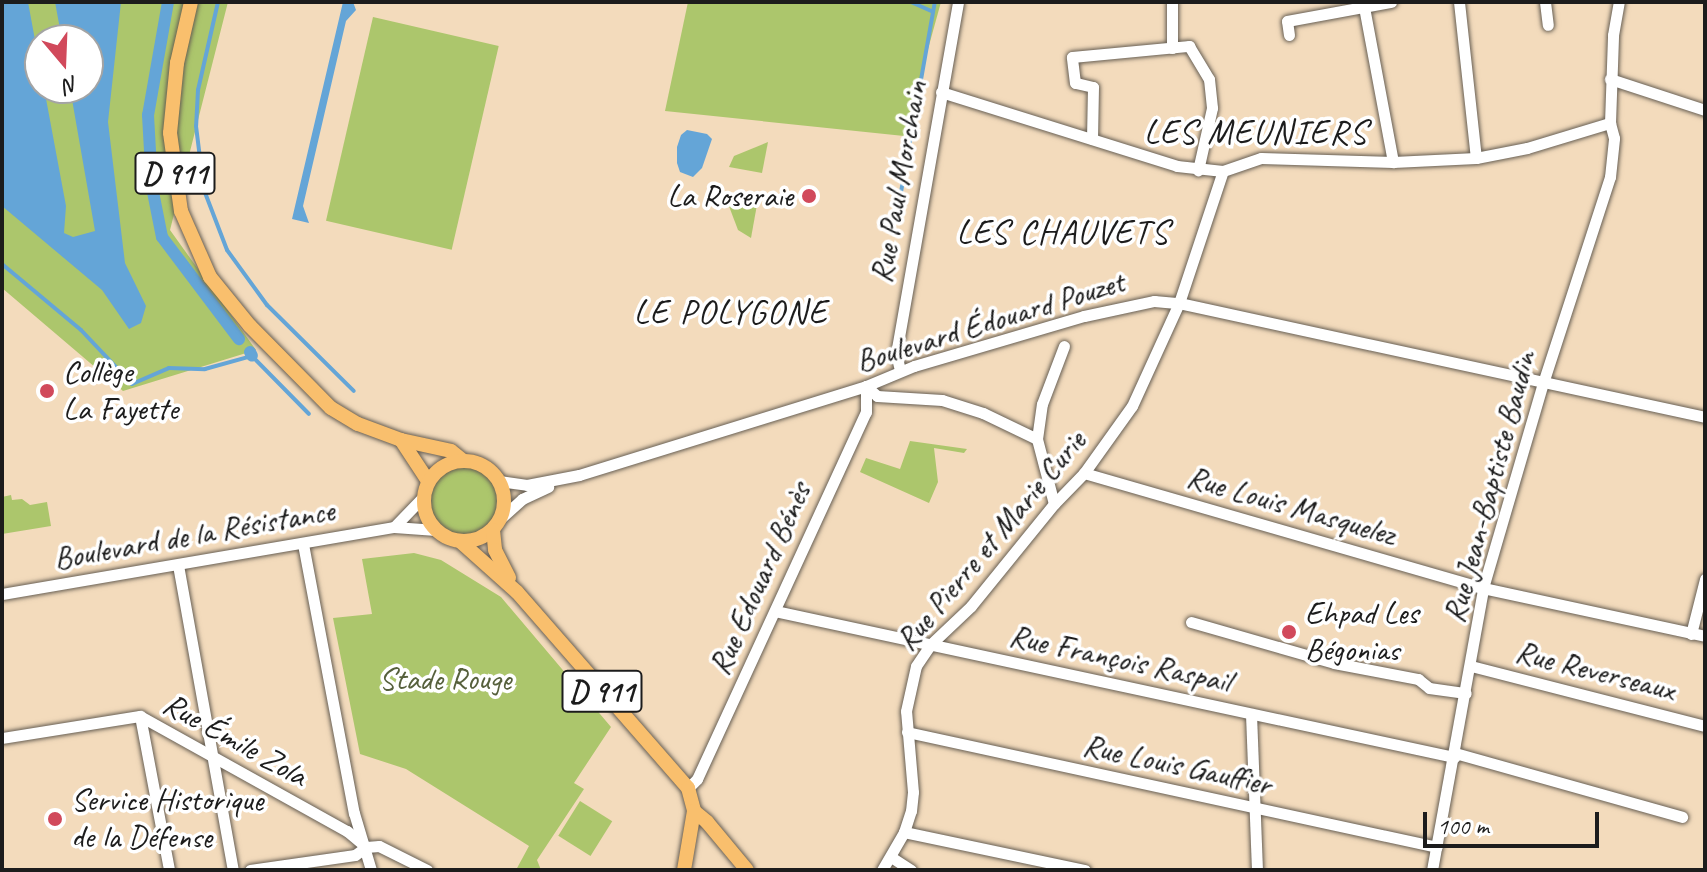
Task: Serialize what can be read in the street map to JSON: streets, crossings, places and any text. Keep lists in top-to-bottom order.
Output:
{
  "streets": {
    "main road": ["D 911"],
    "street": [
      "Rue Paul Morchain",
      "Boulevard Édouard Pouzet",
      "Rue Jean-Baptiste Baudin",
      "Rue Louis Masquelez",
      "Boulevard de la Résistance",
      "Rue Pierre et Marie Curie",
      "Rue Edouard Bénès",
      "Rue François Raspail",
      "Rue Reverseaux",
      "Rue Émile Zola",
      "Rue Louis Gauffier"
    ]
  },
  "crossings": [
    ["D 911", "Boulevard Édouard Pouzet"],
    ["D 911", "Boulevard de la Résistance"],
    ["D 911", "Rue Edouard Bénès"],
    ["Rue Paul Morchain", "Boulevard Édouard Pouzet"],
    ["Boulevard Édouard Pouzet", "Rue Jean-Baptiste Baudin"],
    ["Boulevard Édouard Pouzet", "Boulevard de la Résistance"],
    ["Boulevard Édouard Pouzet", "Rue Pierre et Marie Curie"],
    ["Boulevard Édouard Pouzet", "Rue Edouard Bénès"],
    ["Rue Jean-Baptiste Baudin", "Rue Louis Masquelez"],
    ["Rue Jean-Baptiste Baudin", "Rue François Raspail"],
    ["Rue Jean-Baptiste Baudin", "Rue Reverseaux"],
    ["Rue Jean-Baptiste Baudin", "Rue Louis Gauffier"],
    ["Rue Louis Masquelez", "Rue Pierre et Marie Curie"],
    ["Rue Pierre et Marie Curie", "Rue François Raspail"],
    ["Rue Pierre et Marie Curie", "Rue Louis Gauffier"],
    ["Rue Edouard Bénès", "Rue François Raspail"]
  ],
  "districts": ["LES MEUNIERS", "LES CHAUVETS", "LE POLYGONE"],
  "parks": ["Stade Rouge"],
  "places": [
    "La Roseraie",
    "Collège La Fayette",
    "Ehpad Les Bégonias",
    "Service Historique de la Défense"
  ],
  "scale_bar": "100 m",
  "north": "bottom"
}
